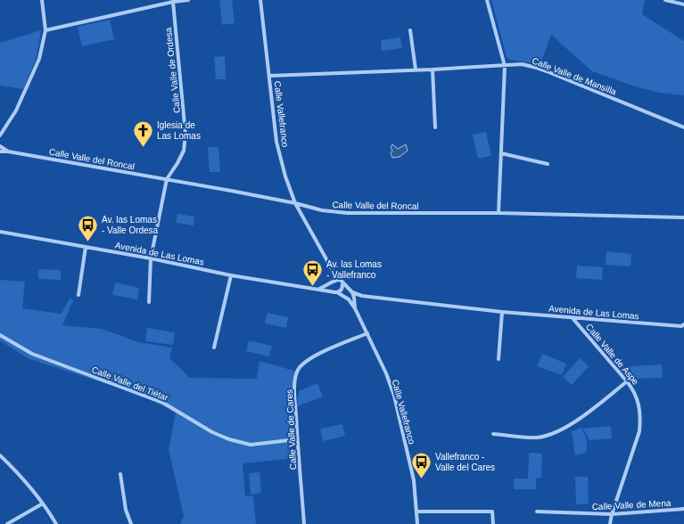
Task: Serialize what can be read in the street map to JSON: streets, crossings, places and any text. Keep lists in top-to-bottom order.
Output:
{
  "streets": {
    "street": [
      "Calle Valle de Ordesa",
      "Calle Valle de Mansilla",
      "Calle Vallefranco",
      "Calle Valle del Roncal",
      "Avenida de Las Lomas",
      "Calle Valle de Aspe",
      "Calle Valle del Tiétar",
      "Calle Valle de Cares",
      "Calle Valle de Mena"
    ]
  },
  "crossings": [
    ["Calle Valle de Ordesa", "Calle Valle del Roncal"],
    ["Calle Valle de Ordesa", "Avenida de Las Lomas"],
    ["Calle Valle de Mansilla", "Calle Vallefranco"],
    ["Calle Vallefranco", "Calle Valle del Roncal"],
    ["Calle Vallefranco", "Avenida de Las Lomas"],
    ["Calle Vallefranco", "Calle Valle de Cares"],
    ["Avenida de Las Lomas", "Calle Valle de Aspe"],
    ["Calle Valle de Aspe", "Calle Valle de Mena"],
    ["Calle Valle del Tiétar", "Calle Valle de Cares"]
  ],
  "places": {
    "church": ["Iglesia de Las Lomas"],
    "bus stop": ["Av. las Lomas - Valle Ordesa", "Av. las Lomas - Vallefranco", "Vallefranco - Valle del Cares"]
  }
}
